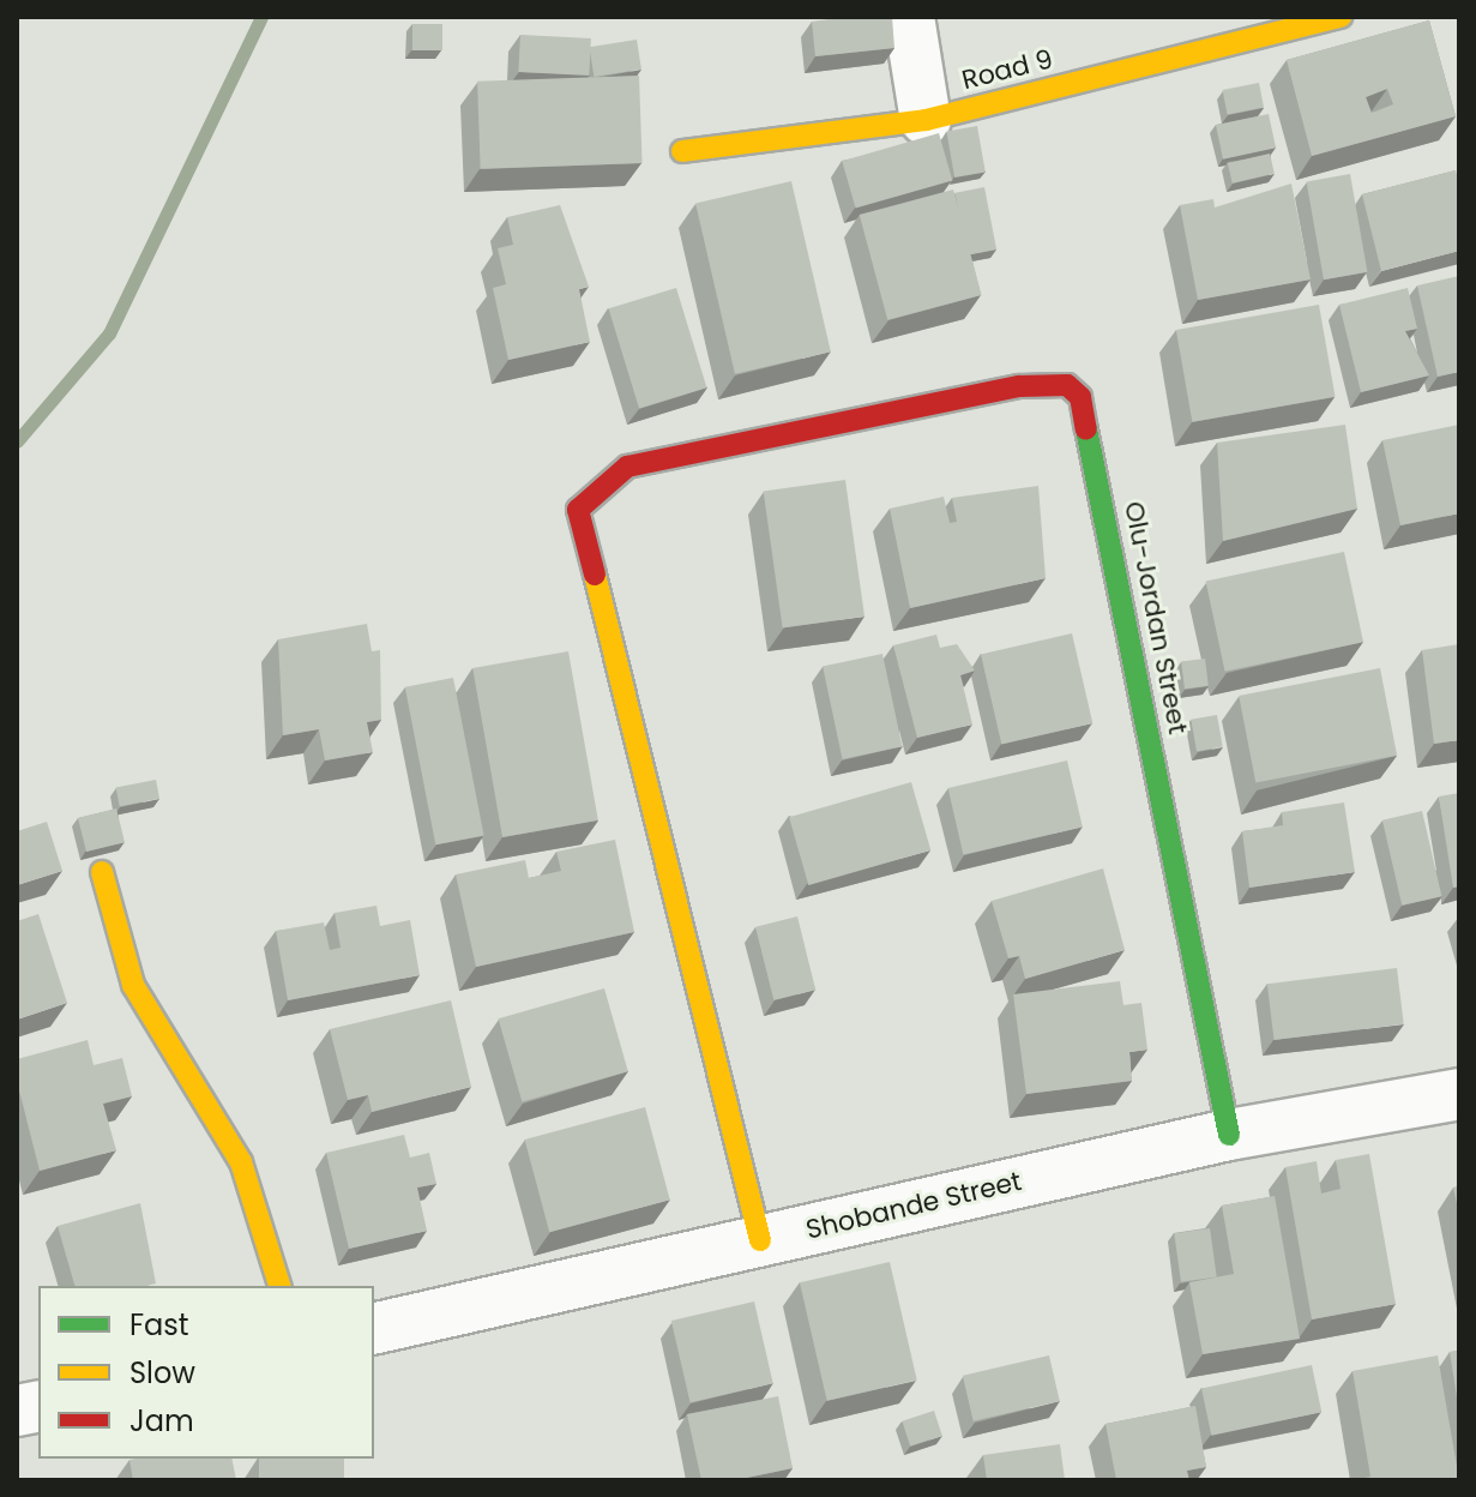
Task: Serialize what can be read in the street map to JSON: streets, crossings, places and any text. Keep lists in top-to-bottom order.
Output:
{
  "streets": {
    "street": ["Road 9", "Olu-Jordan Street", "Shobande Street"]
  },
  "crossings": [
    ["Olu-Jordan Street", "Shobande Street"]
  ],
  "legend": ["Fast", "Slow", "Jam"]
}
